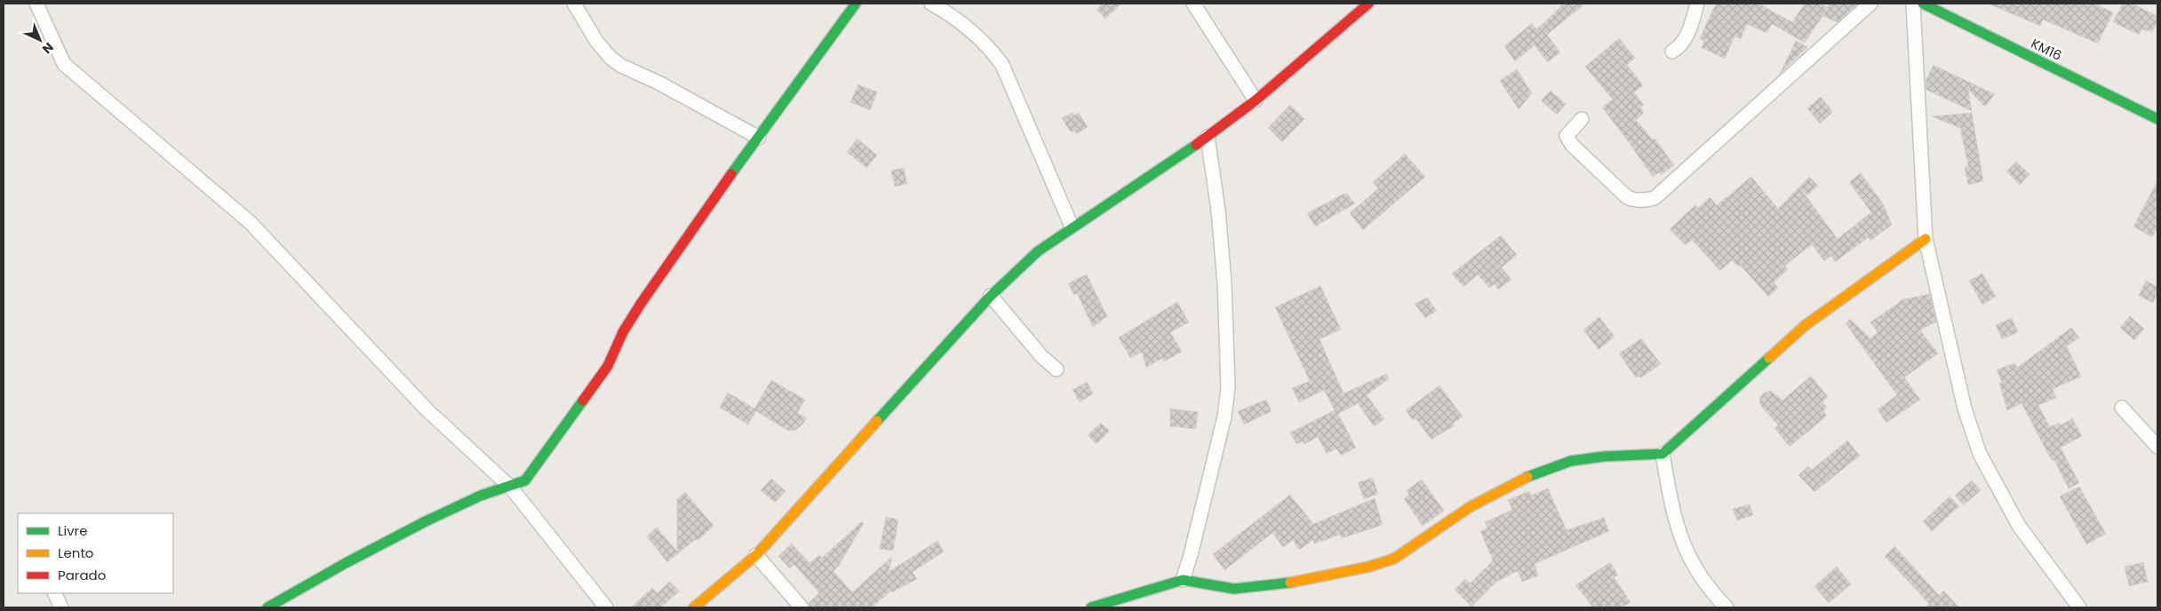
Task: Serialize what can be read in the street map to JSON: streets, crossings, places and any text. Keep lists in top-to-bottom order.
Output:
{
  "streets": {
    "street": ["KM16"]
  },
  "legend": ["Livre", "Lento", "Parado"],
  "north": "bottom right"
}
